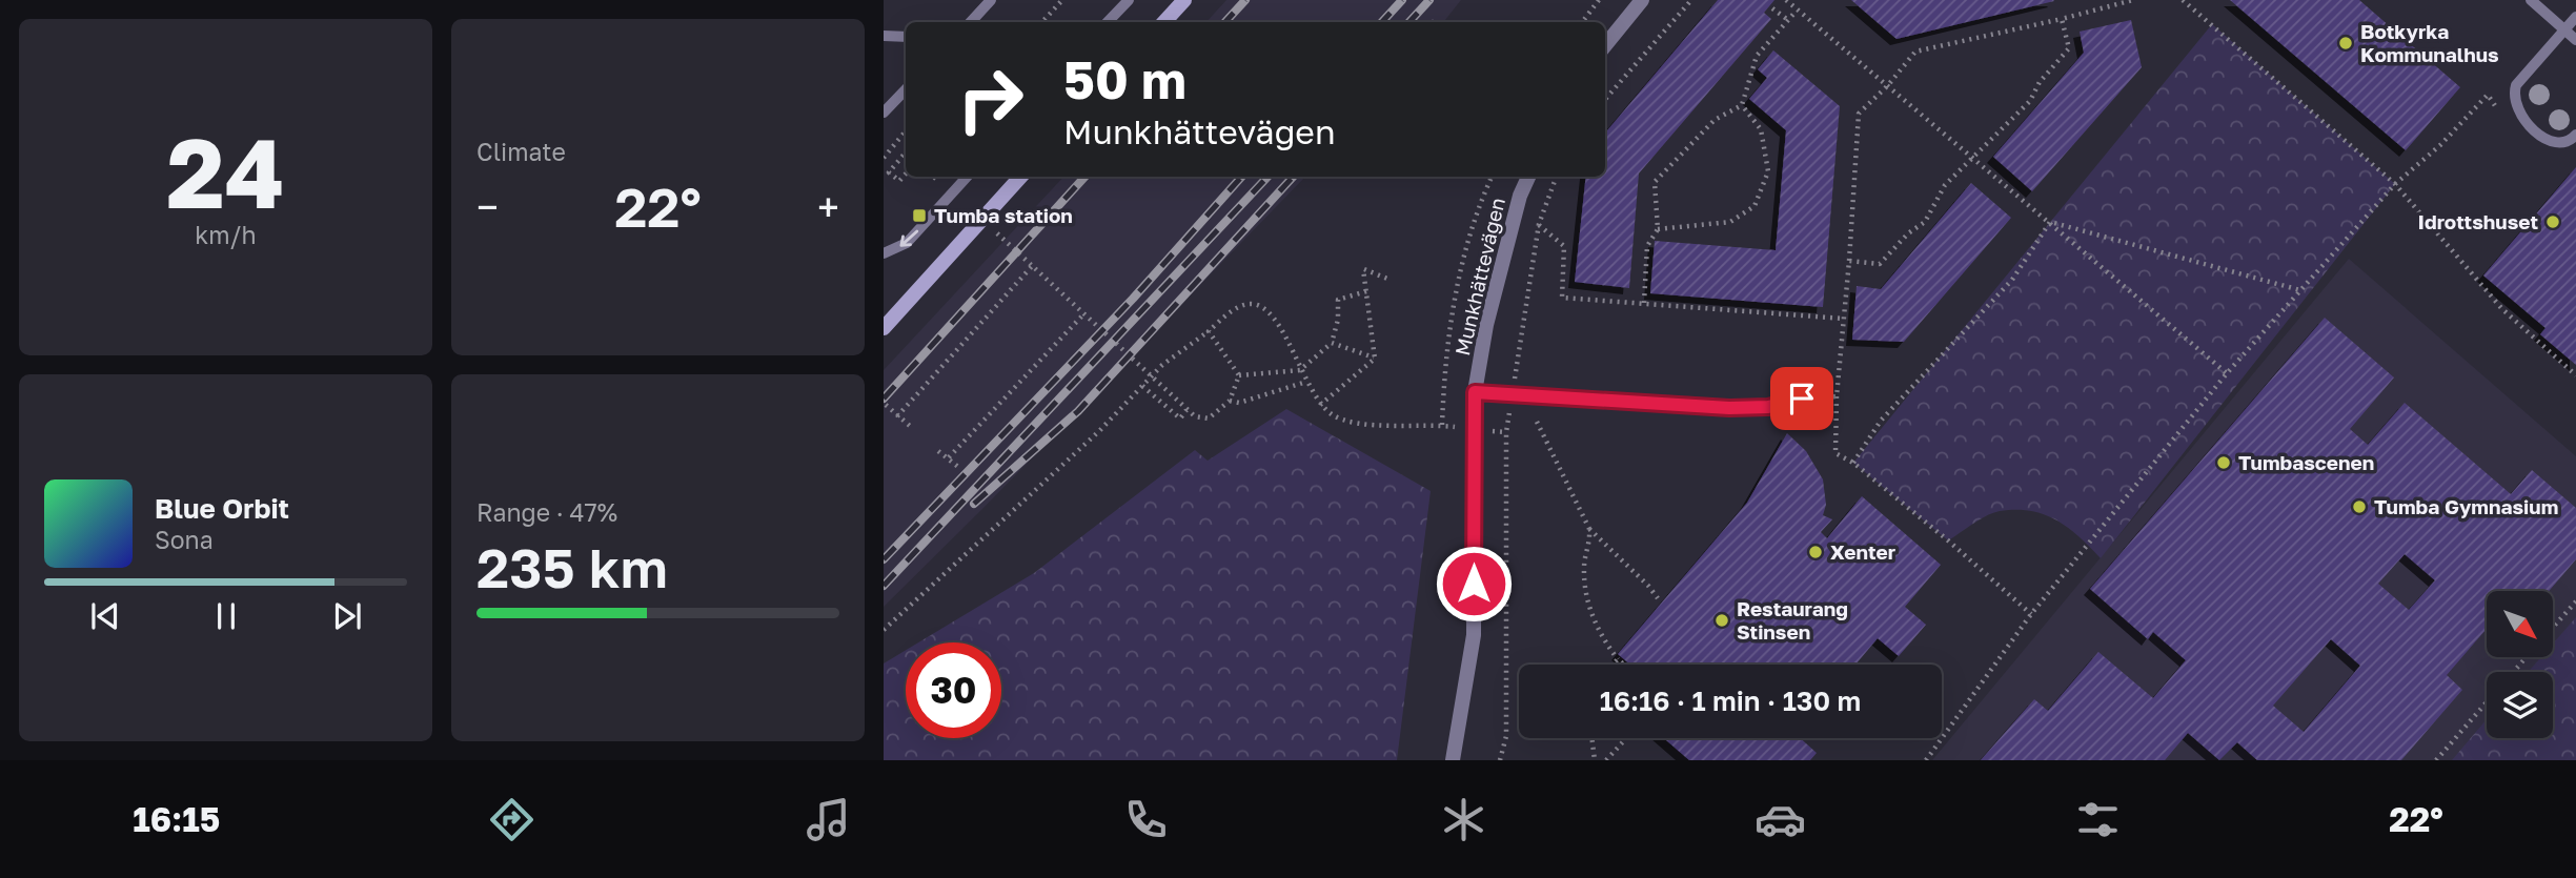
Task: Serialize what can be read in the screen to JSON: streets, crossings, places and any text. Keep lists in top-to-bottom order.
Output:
{
  "streets": {
    "street": ["Munkhättevägen"]
  },
  "places": {
    "other": [
      "Botkyrka Kommunalhus",
      "Idrottshuset",
      "Tumbascenen",
      "Tumba Gymnasium",
      "Xenter",
      "Restaurang Stinsen"
    ],
    "transit": ["Tumba station"]
  },
  "north": "bottom right",
  "page": {
    "tile": [
      ["24", "km/h"],
      "Climate",
      ["Range · 47%", "235 km"]
    ],
    "turn": ["50 m", "Munkhättevägen"],
    "heat": ["−", "22°", "+"],
    "song": ["Blue Orbit", "Sona"],
    "limit": "30",
    "trip": "16:16 · 1 min · 130 m",
    "tabs": ["16:15", "22°"]
  }
}
